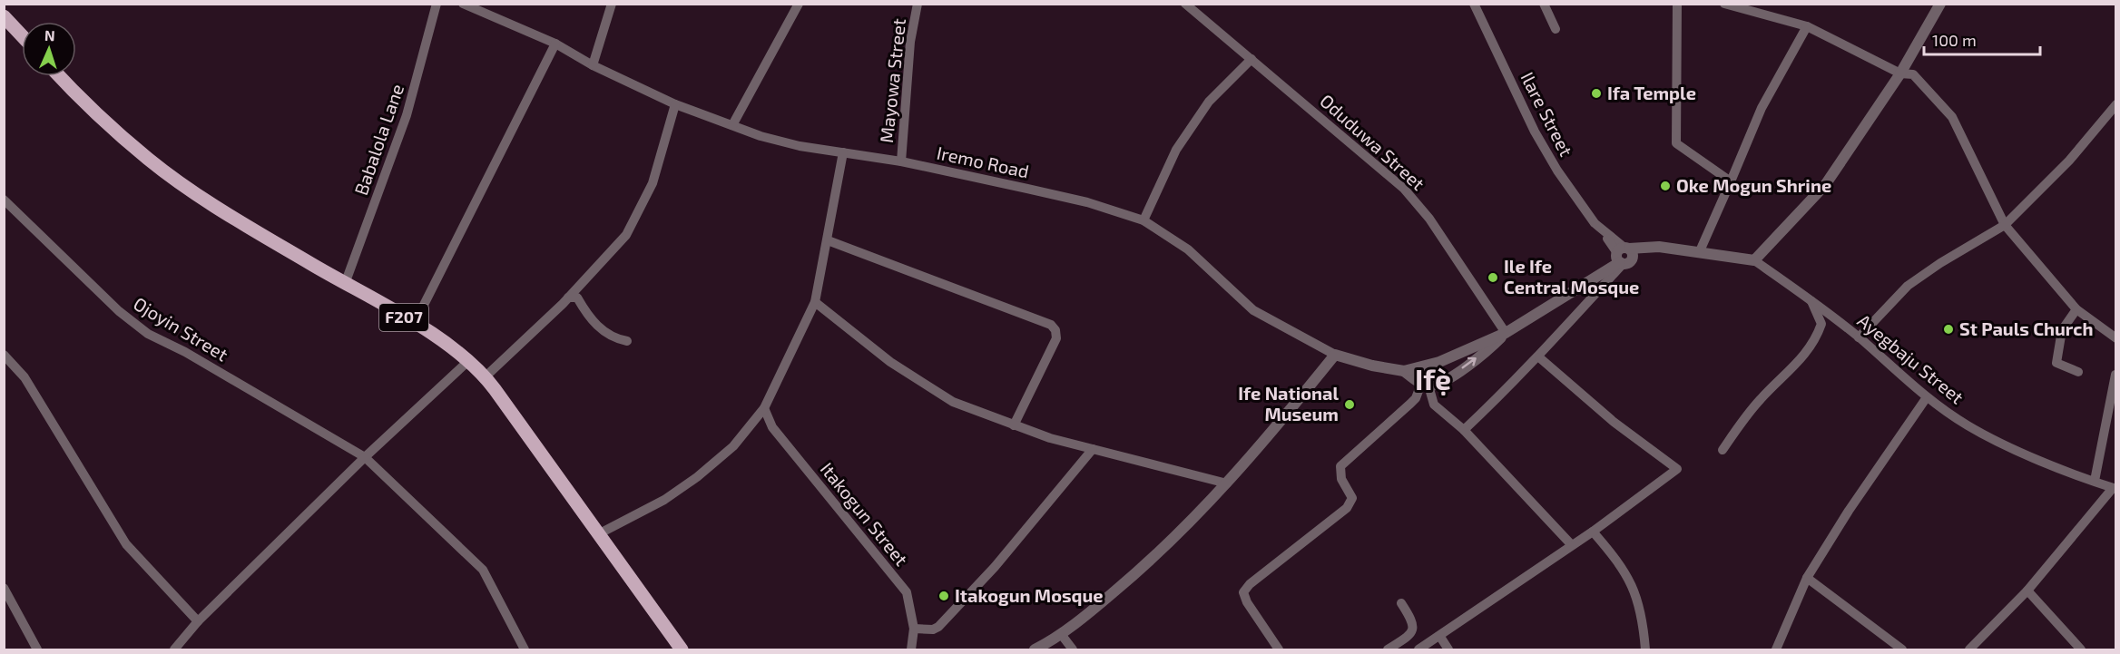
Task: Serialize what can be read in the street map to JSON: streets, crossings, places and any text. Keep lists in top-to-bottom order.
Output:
{
  "streets": {
    "main road": ["F207"],
    "street": [
      "Mayowa Street",
      "Ilare Street",
      "Babalola Lane",
      "Oduduwa Street",
      "Iremo Road",
      "Ojoyin Street",
      "Ayegbaju Street",
      "Itakogun Street"
    ]
  },
  "crossings": [
    ["Mayowa Street", "Iremo Road"],
    ["Babalola Lane", "F207"]
  ],
  "districts": ["Ifẹ̀"],
  "places": [
    "Ifa Temple",
    "Oke Mogun Shrine",
    "Ile Ife Central Mosque",
    "St Pauls Church",
    "Ife National Museum",
    "Itakogun Mosque"
  ],
  "scale_bar": "100 m",
  "north": "top"
}
